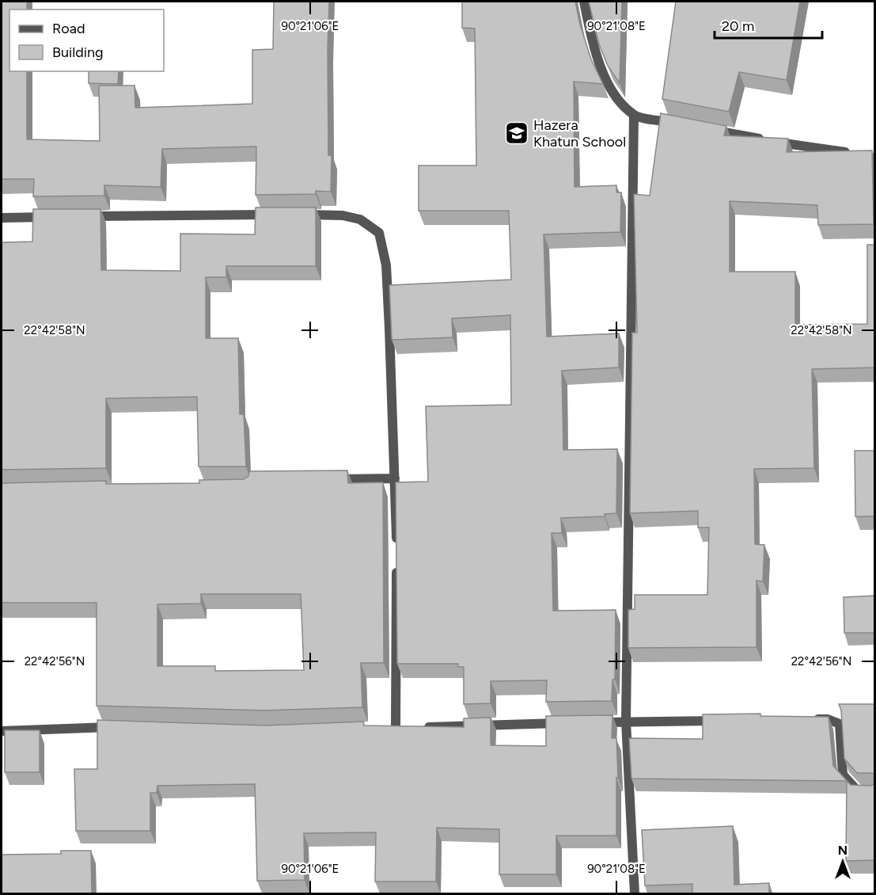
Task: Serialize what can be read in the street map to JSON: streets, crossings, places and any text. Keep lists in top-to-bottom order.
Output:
{
  "places": {
    "school or university": ["Hazera Khatun School"]
  },
  "legend": ["Road", "Building"],
  "scale_bar": "20 m",
  "north": "top",
  "coordinates": [
    "90°21'06\"E",
    "90°21'08\"E",
    "22°42'58\"N",
    "22°42'56\"N"
  ]
}
